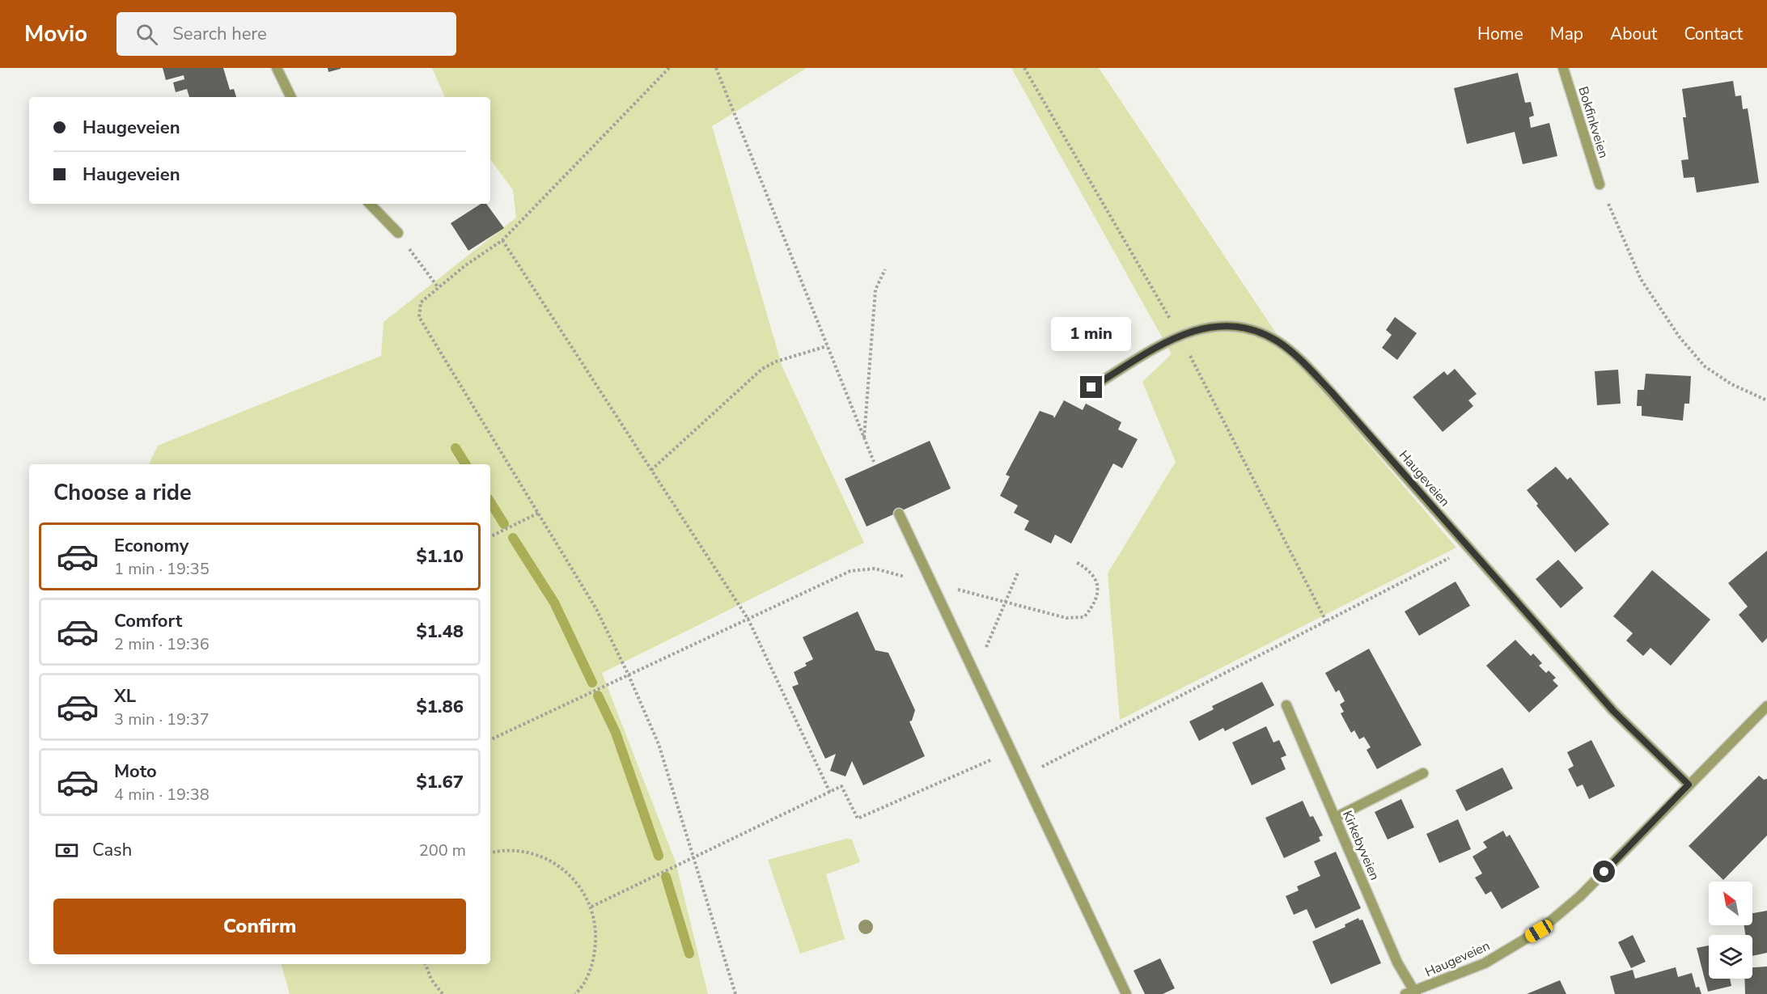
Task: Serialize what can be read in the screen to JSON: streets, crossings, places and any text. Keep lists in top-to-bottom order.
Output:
{
  "streets": {
    "street": ["Bokfinkveien", "Haugeveien", "Kirkebyveien"]
  },
  "crossings": [
    ["Haugeveien", "Kirkebyveien"]
  ],
  "north": "top left",
  "page": {
    "header": "Movio",
    "search": "Search here",
    "nav": [
      "Home",
      "Map",
      "About",
      "Contact"
    ],
    "banner": ["Haugeveien", "Haugeveien"],
    "bubble": "1 min",
    "heading": "Choose a ride",
    "list": [
      {
        "name": "Economy",
        "note": "1 min · 19:35",
        "value": "$1.10"
      },
      {
        "name": "Comfort",
        "note": "2 min · 19:36",
        "value": "$1.48"
      },
      {
        "name": "XL",
        "note": "3 min · 19:37",
        "value": "$1.86"
      },
      {
        "name": "Moto",
        "note": "4 min · 19:38",
        "value": "$1.67"
      }
    ],
    "pay": ["Cash", "200 m"],
    "buttons": "Confirm"
  }
}
